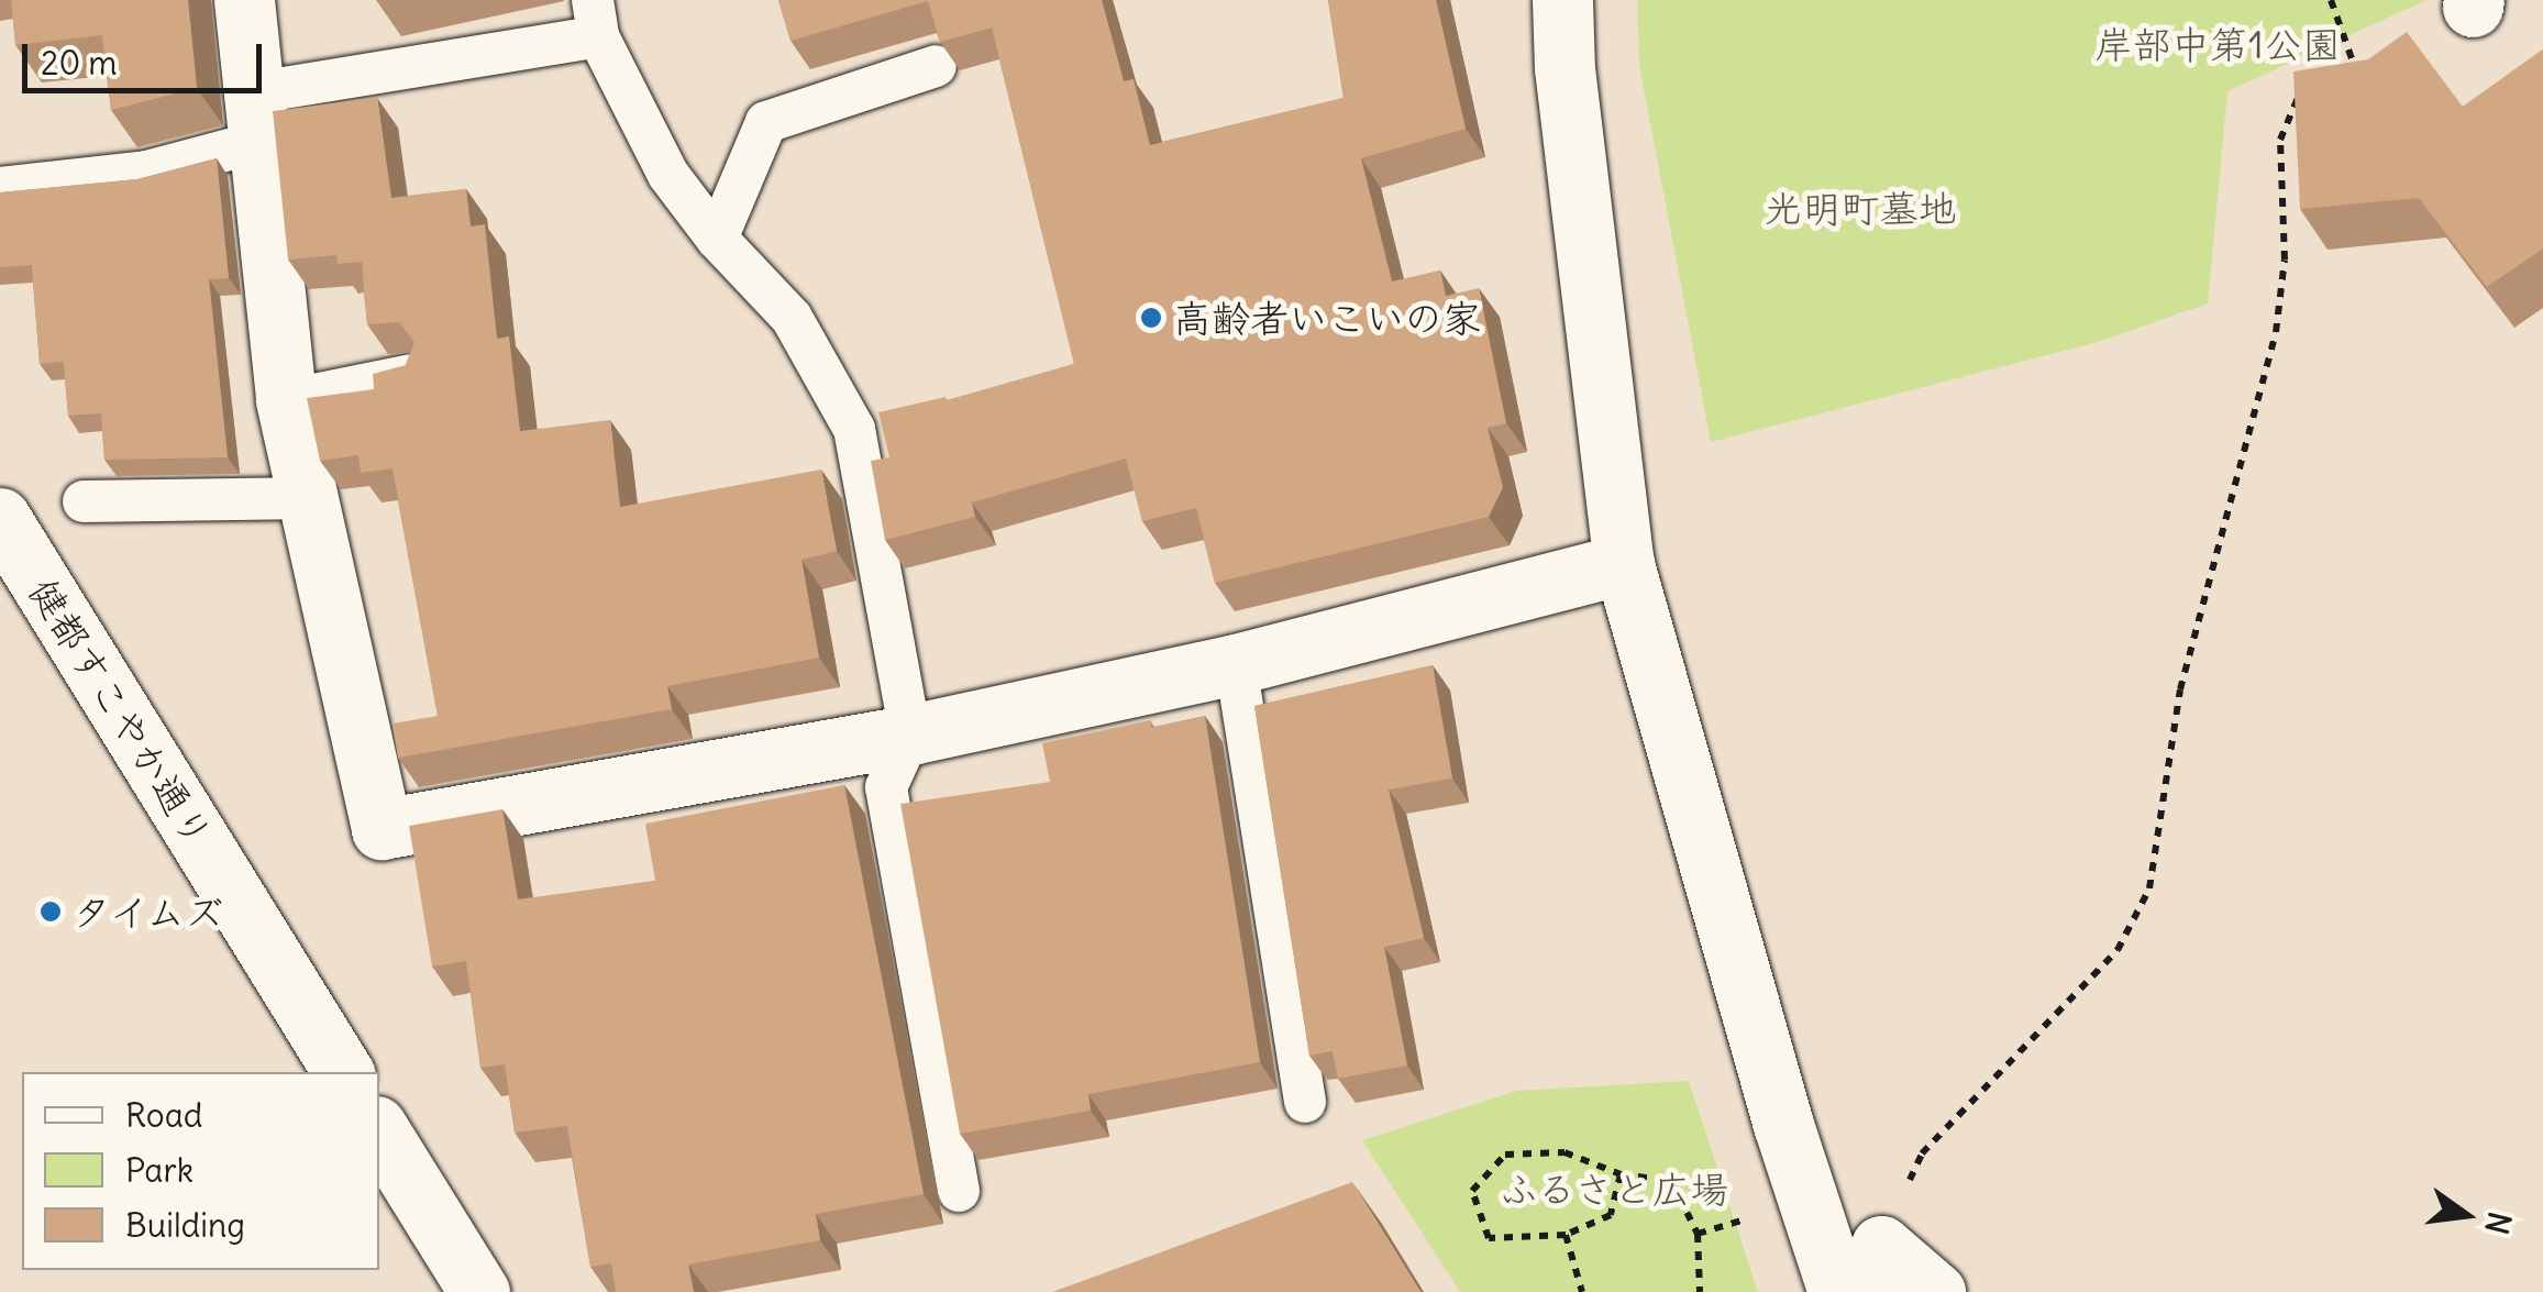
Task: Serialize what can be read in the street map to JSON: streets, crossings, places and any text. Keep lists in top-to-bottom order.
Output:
{
  "streets": {
    "street": ["健都すこやか通り"]
  },
  "parks": ["岸部中第1公園", "光明町墓地", "ふるさと広場"],
  "places": ["高齢者いこいの家", "タイムズ"],
  "legend": ["Road", "Park", "Building"],
  "scale_bar": "20 m",
  "north": "right"
}
